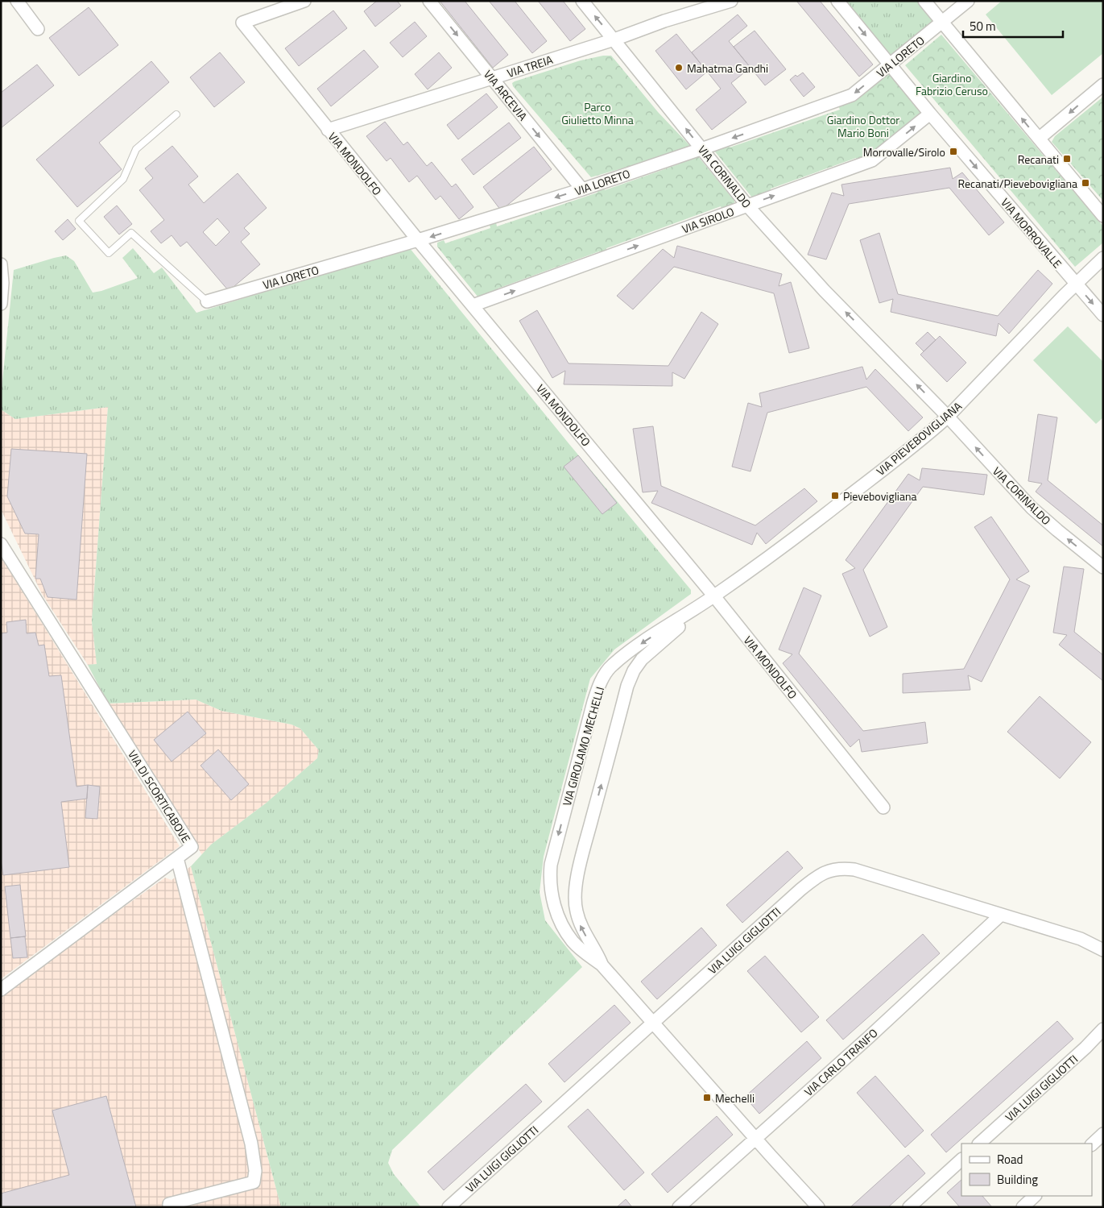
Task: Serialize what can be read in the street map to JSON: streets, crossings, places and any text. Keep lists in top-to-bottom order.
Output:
{
  "streets": {
    "street": [
      "VIA LORETO",
      "VIA TREIA",
      "VIA ARCEVIA",
      "VIA MONDOLFO",
      "VIA CORINALDO",
      "VIA SIROLO",
      "VIA MORROVALLE",
      "VIA PIEVEBOVIGLIANA",
      "VIA GIROLAMO MECHELLI",
      "VIA DI SCORTICABOVE",
      "VIA LUIGI GIGLIOTTI",
      "VIA CARLO TRANFO"
    ]
  },
  "crossings": [
    ["VIA LORETO", "VIA ARCEVIA"],
    ["VIA LORETO", "VIA MONDOLFO"],
    ["VIA LORETO", "VIA CORINALDO"],
    ["VIA LORETO", "VIA MORROVALLE"],
    ["VIA TREIA", "VIA ARCEVIA"],
    ["VIA TREIA", "VIA MONDOLFO"],
    ["VIA TREIA", "VIA CORINALDO"],
    ["VIA MONDOLFO", "VIA SIROLO"],
    ["VIA MONDOLFO", "VIA PIEVEBOVIGLIANA"],
    ["VIA MONDOLFO", "VIA GIROLAMO MECHELLI"],
    ["VIA CORINALDO", "VIA SIROLO"],
    ["VIA CORINALDO", "VIA PIEVEBOVIGLIANA"],
    ["VIA SIROLO", "VIA MORROVALLE"],
    ["VIA MORROVALLE", "VIA PIEVEBOVIGLIANA"],
    ["VIA PIEVEBOVIGLIANA", "VIA GIROLAMO MECHELLI"],
    ["VIA GIROLAMO MECHELLI", "VIA LUIGI GIGLIOTTI"],
    ["VIA GIROLAMO MECHELLI", "VIA CARLO TRANFO"],
    ["VIA LUIGI GIGLIOTTI", "VIA CARLO TRANFO"]
  ],
  "one_way": [
    "VIA LORETO",
    "VIA ARCEVIA",
    "VIA CORINALDO",
    "VIA SIROLO"
  ],
  "parks": ["Giardino Fabrizio Ceruso", "Parco Giulietto Minna", "Giardino Dottor Mario Boni"],
  "places": {
    "other": ["Mahatma Gandhi"],
    "transit": [
      "Morrovalle/Sirolo",
      "Recanati",
      "Recanati/Pievebovigliana",
      "Pievebovigliana",
      "Mechelli"
    ]
  },
  "legend": ["Road", "Building"],
  "scale_bar": "50 m"
}
